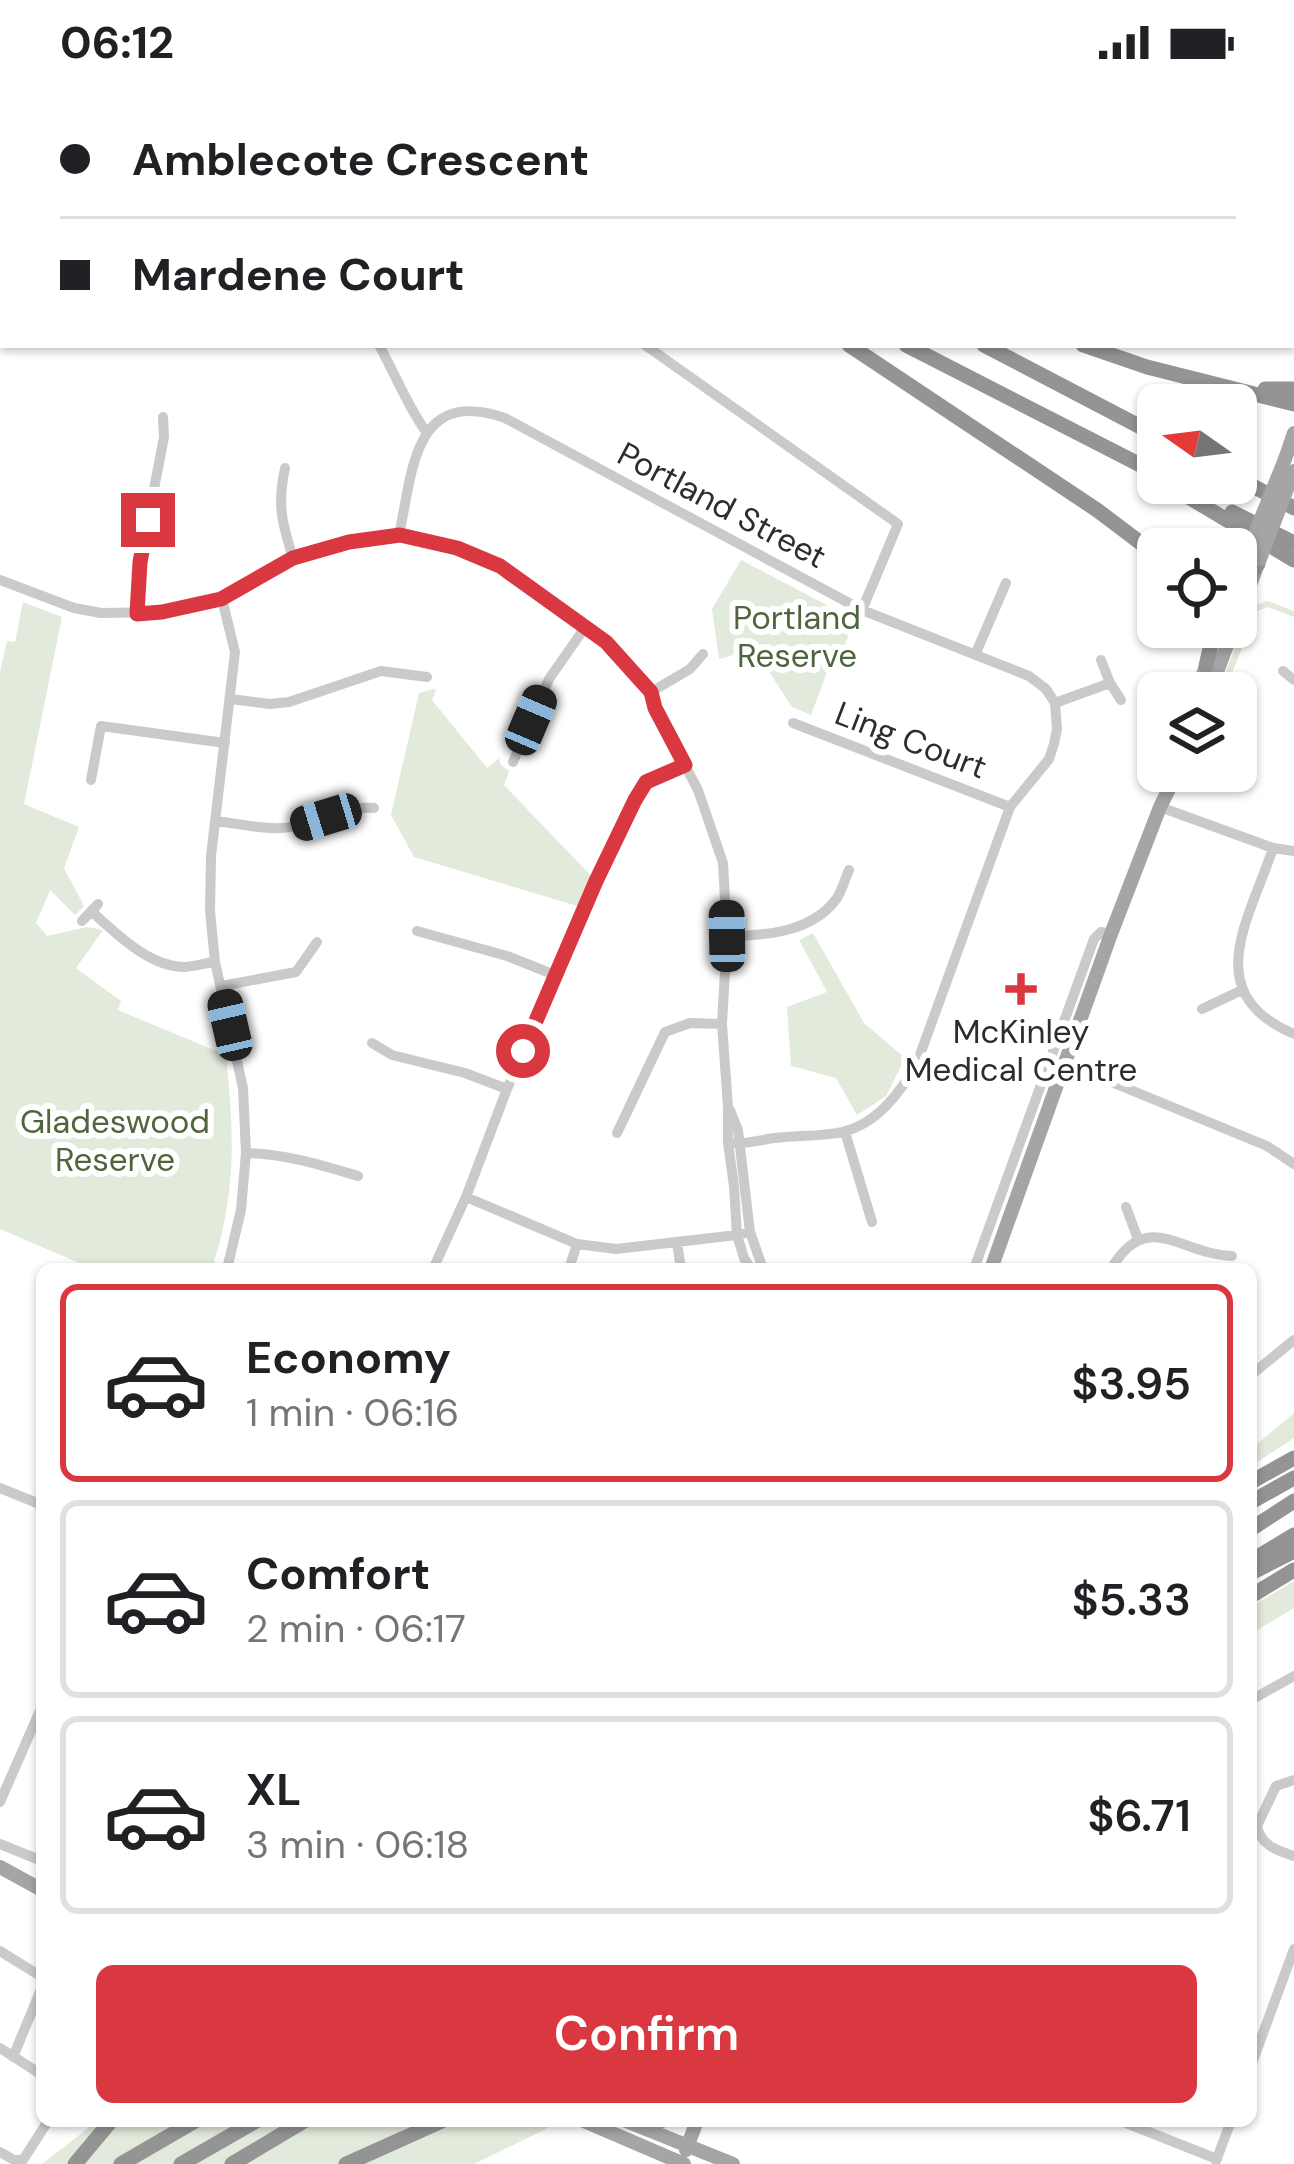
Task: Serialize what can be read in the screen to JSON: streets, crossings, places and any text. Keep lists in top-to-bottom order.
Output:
{
  "streets": {
    "street": ["Portland Street", "Ling Court"]
  },
  "parks": ["Portland Reserve", "Gladeswood Reserve"],
  "places": {
    "health": ["McKinley Medical Centre"]
  },
  "north": "left",
  "page": {
    "status": "06:12",
    "banner": ["Amblecote Crescent", "Mardene Court"],
    "list": [
      {
        "name": "Economy",
        "note": "1 min · 06:16",
        "value": "$3.95"
      },
      {
        "name": "Comfort",
        "note": "2 min · 06:17",
        "value": "$5.33"
      },
      {
        "name": "XL",
        "note": "3 min · 06:18",
        "value": "$6.71"
      }
    ],
    "buttons": "Confirm"
  }
}
